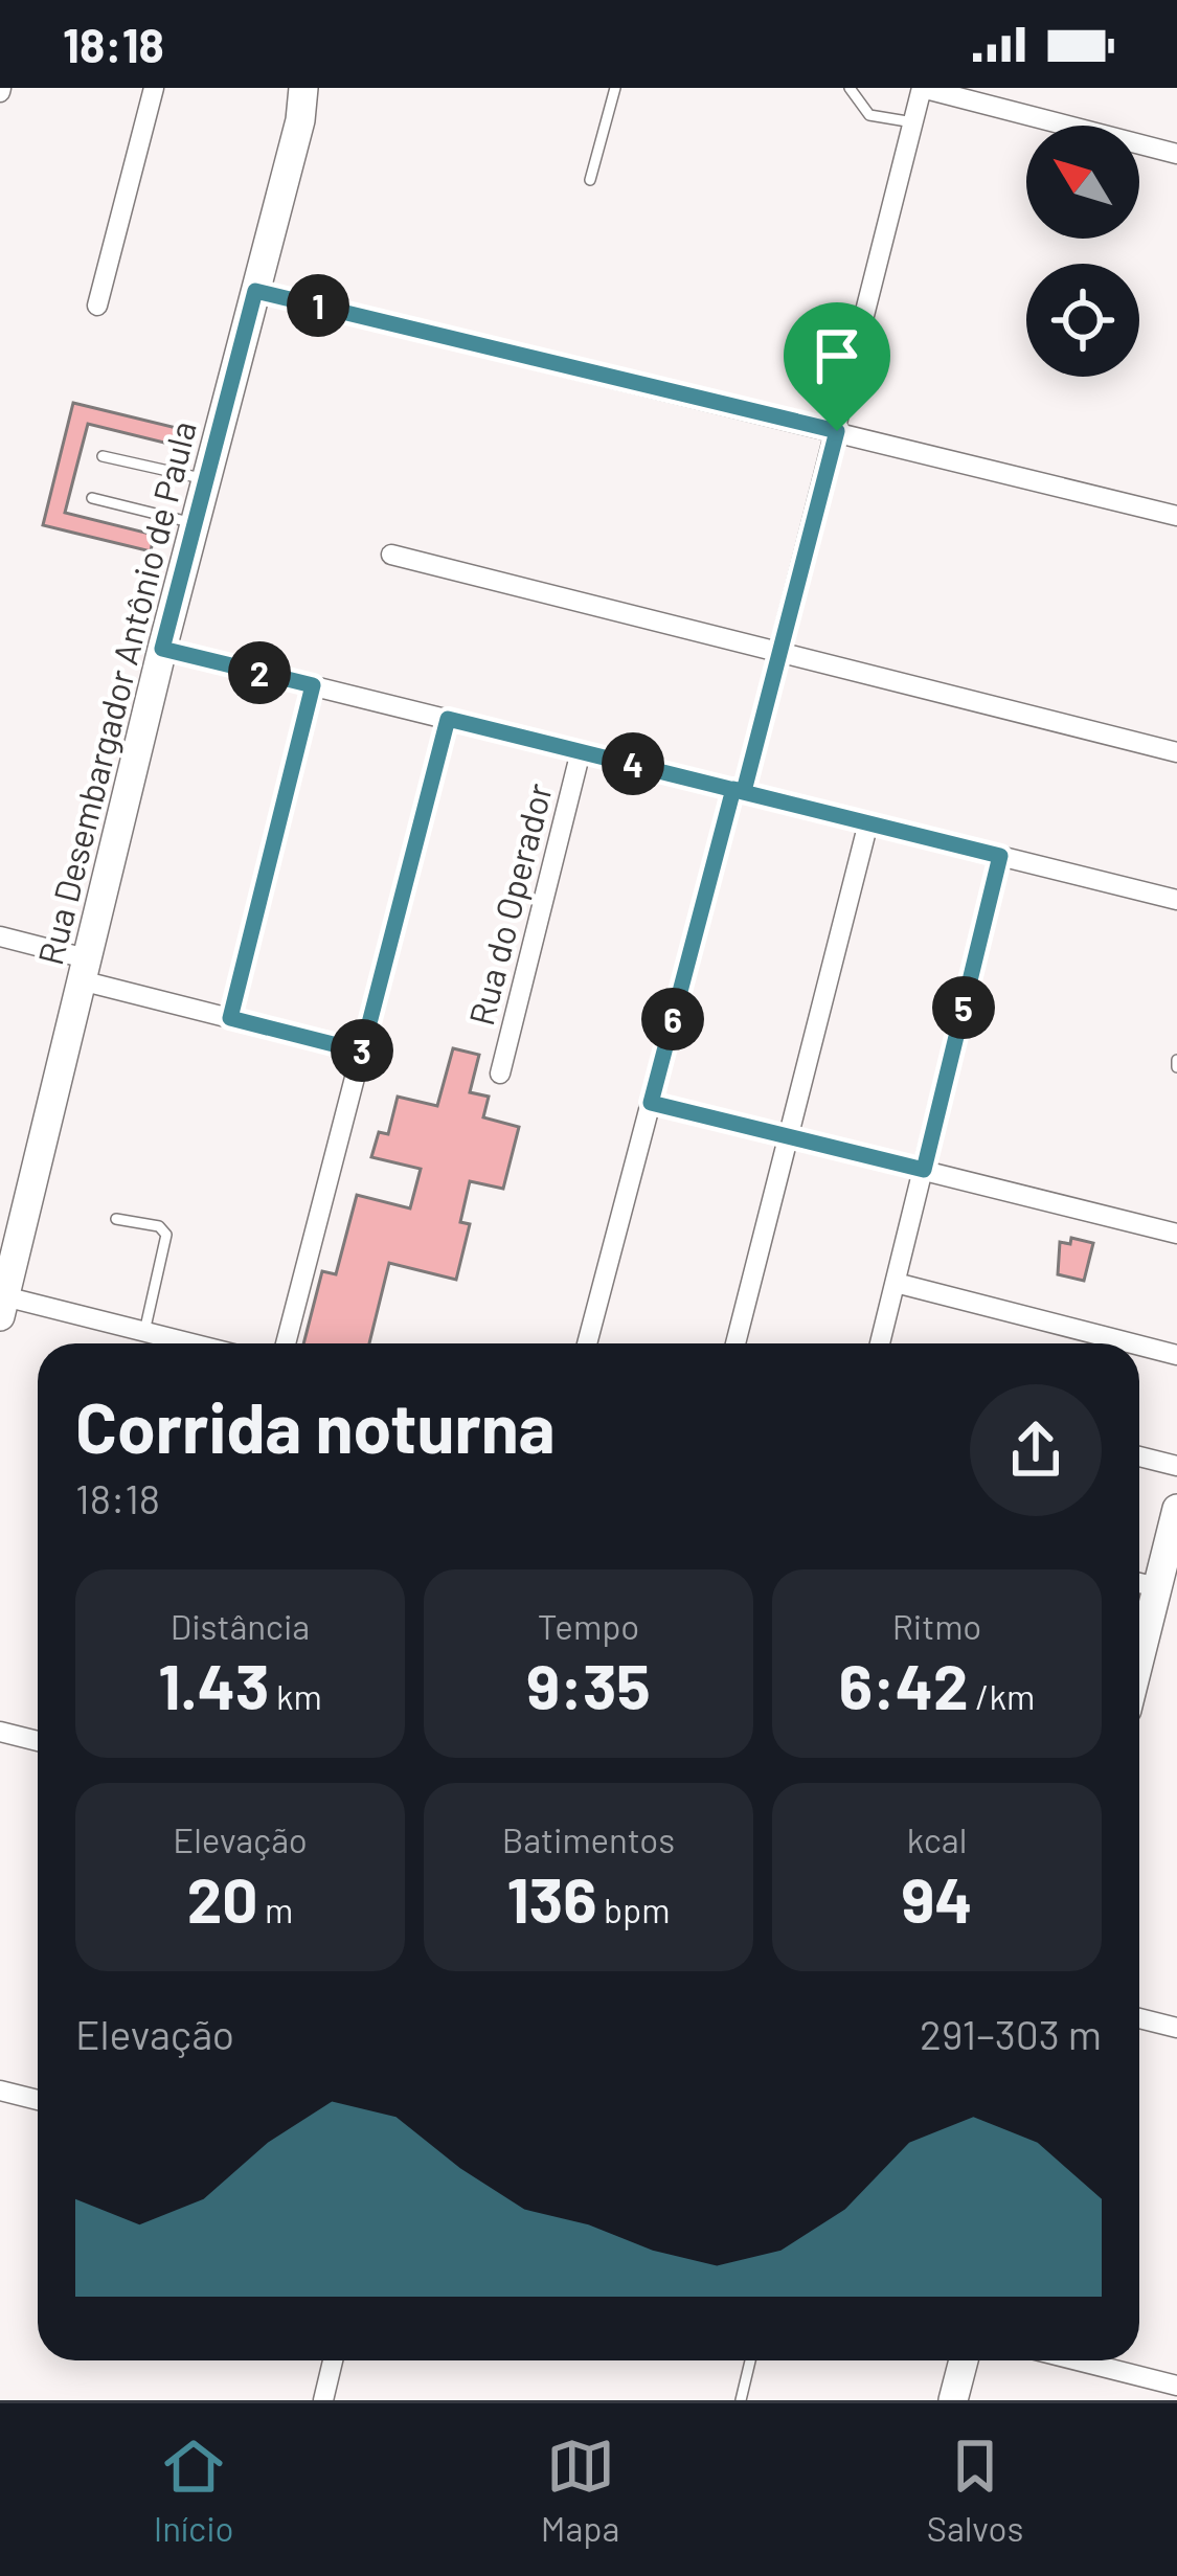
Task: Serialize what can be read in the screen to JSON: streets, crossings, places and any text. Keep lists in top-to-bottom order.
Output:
{
  "streets": {
    "main road": ["Rua Desembargador Antônio de Paula"],
    "street": ["Rua do Operador"]
  },
  "north": "top left",
  "page": {
    "status": "18:18",
    "pins": [
      "1",
      "2",
      "4",
      "5",
      "6",
      "3"
    ],
    "heading": ["Corrida noturna", "18:18"],
    "stats": [
      ["Distância", "1.43 km"],
      ["Tempo", "9:35"],
      ["Ritmo", "6:42 /km"],
      ["Elevação", "20 m"],
      ["Batimentos", "136 bpm"],
      ["kcal", "94"]
    ],
    "chart": ["Elevação", "291–303 m"],
    "tabs": ["Início", "Mapa", "Salvos"]
  }
}
